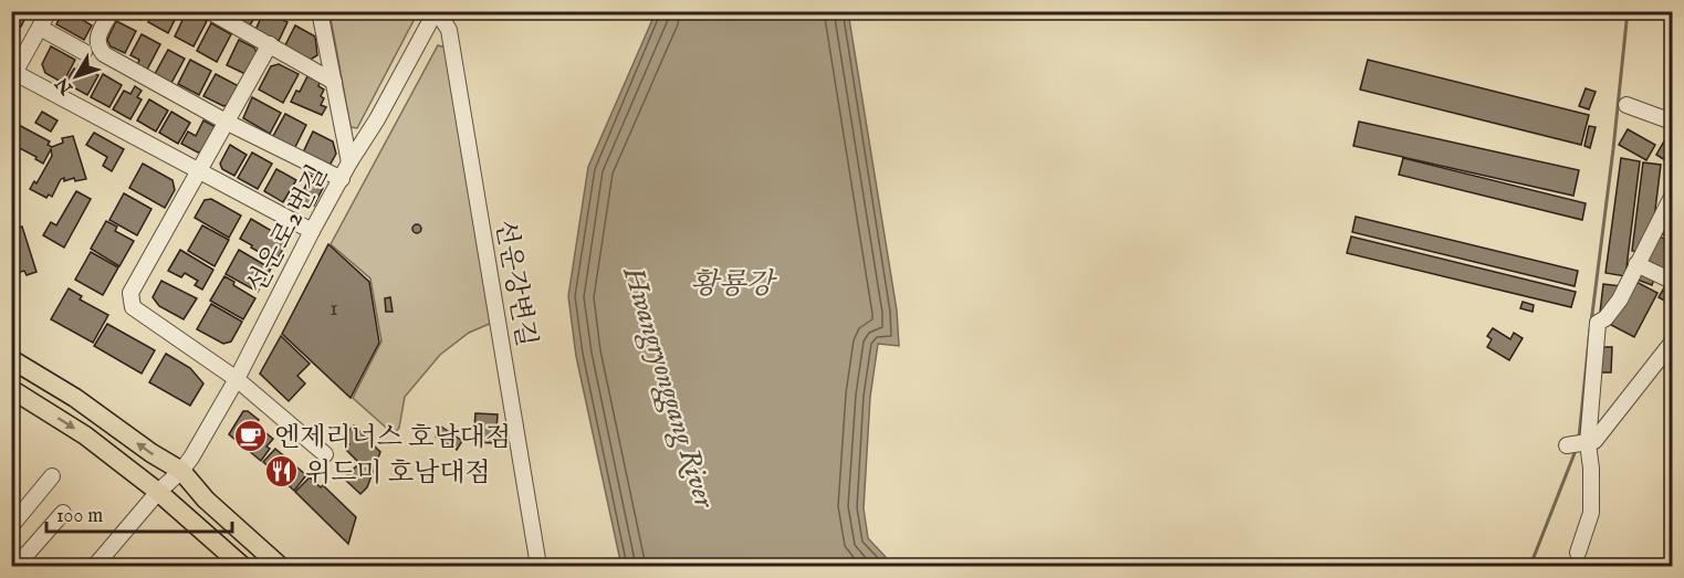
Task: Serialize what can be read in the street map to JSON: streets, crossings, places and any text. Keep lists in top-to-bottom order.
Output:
{
  "streets": {
    "street": ["선운로2번길", "선운강변길"]
  },
  "crossings": [
    ["선운로2번길", "선운강변길"]
  ],
  "water": ["황룡강", "Hwangryonggang River"],
  "places": {
    "cafe": ["엔제리너스 호남대점"],
    "restaurant": ["위드미 호남대점"]
  },
  "house_numbers": ["1"],
  "scale_bar": "100 m",
  "north": "bottom left"
}
